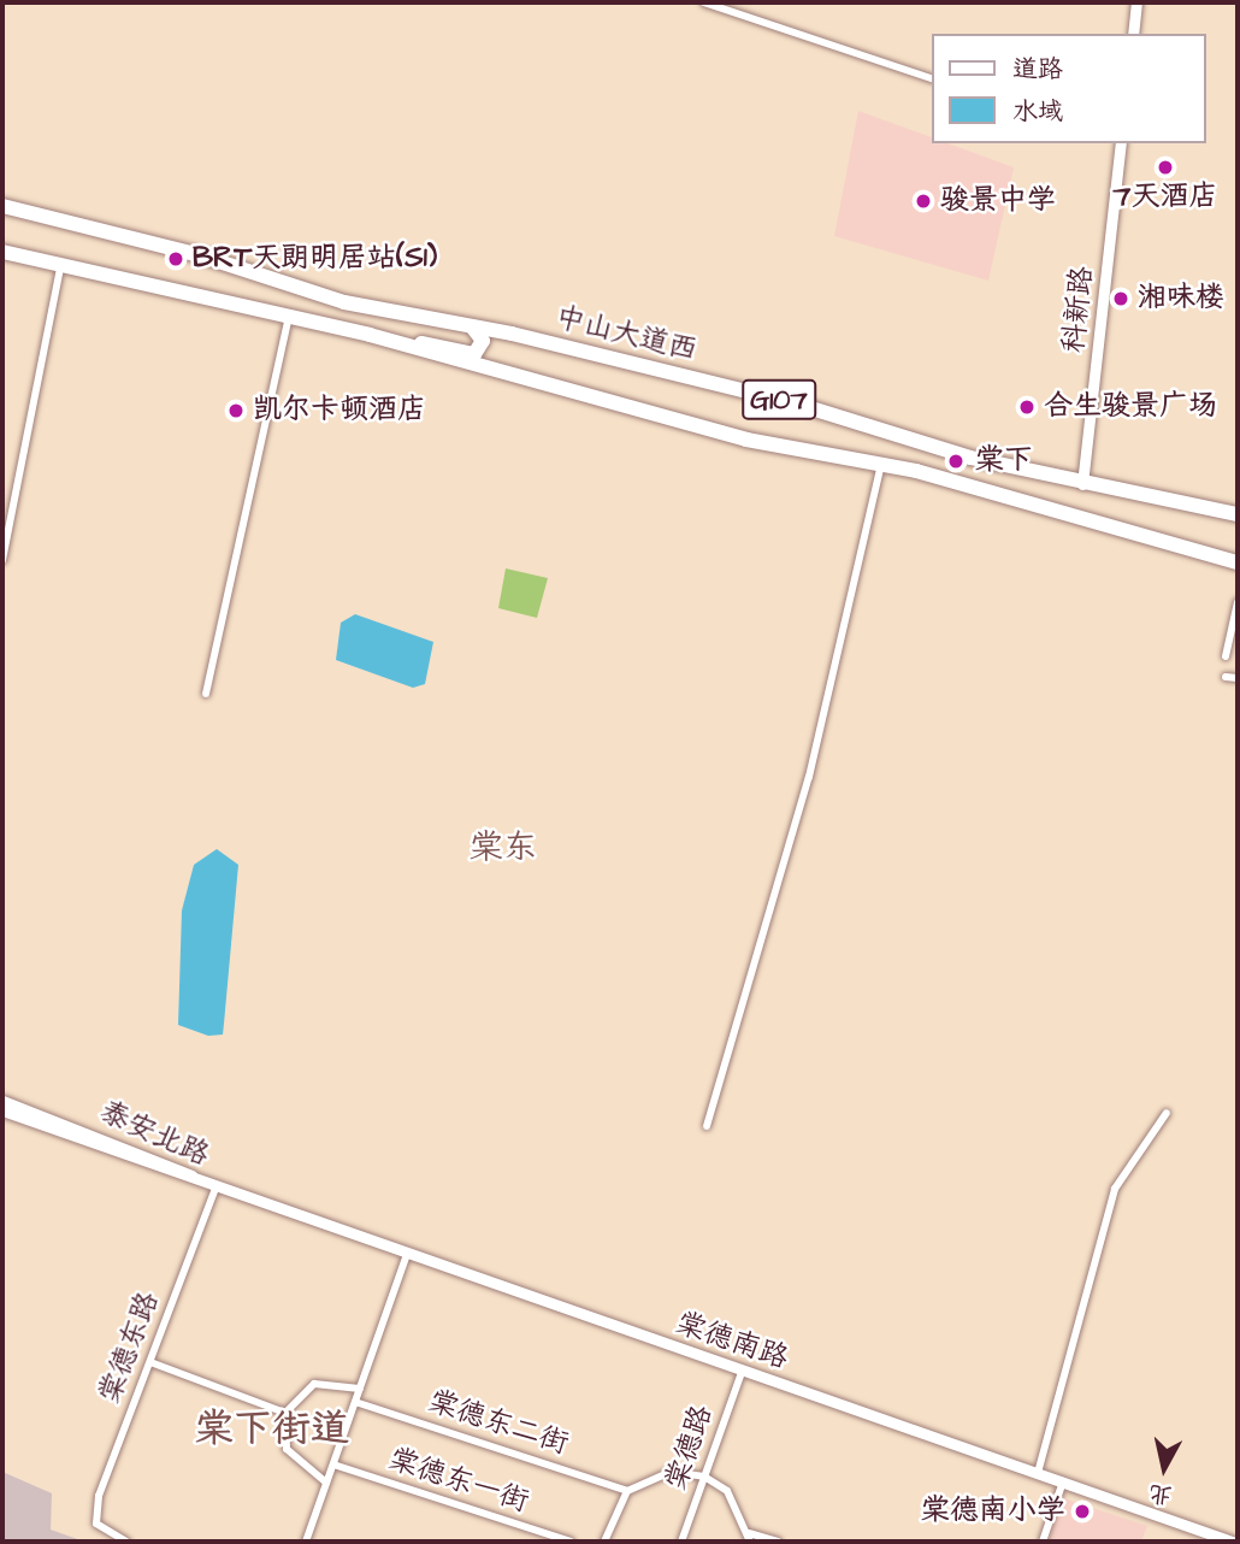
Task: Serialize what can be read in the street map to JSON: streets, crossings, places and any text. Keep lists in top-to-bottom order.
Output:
{
  "streets": {
    "highway": ["中山大道西", "G107"],
    "street": [
      "科新路",
      "泰安北路",
      "棠德南路",
      "棠德东路",
      "棠德东二街",
      "棠德路",
      "棠德东一街"
    ]
  },
  "crossings": [
    ["科新路", "中山大道西"],
    ["泰安北路", "棠德南路"],
    ["泰安北路", "棠德东路"],
    ["棠德南路", "棠德东路"],
    ["棠德南路", "棠德路"]
  ],
  "districts": ["棠东", "棠下街道"],
  "places": [
    "7天酒店",
    "骏景中学",
    "BRT天朗明居站(S1)",
    "湘味楼",
    "合生骏景广场",
    "凯尔卡顿酒店",
    "棠下",
    "棠德南小学"
  ],
  "legend": ["道路", "水域"],
  "north": "bottom"
}
